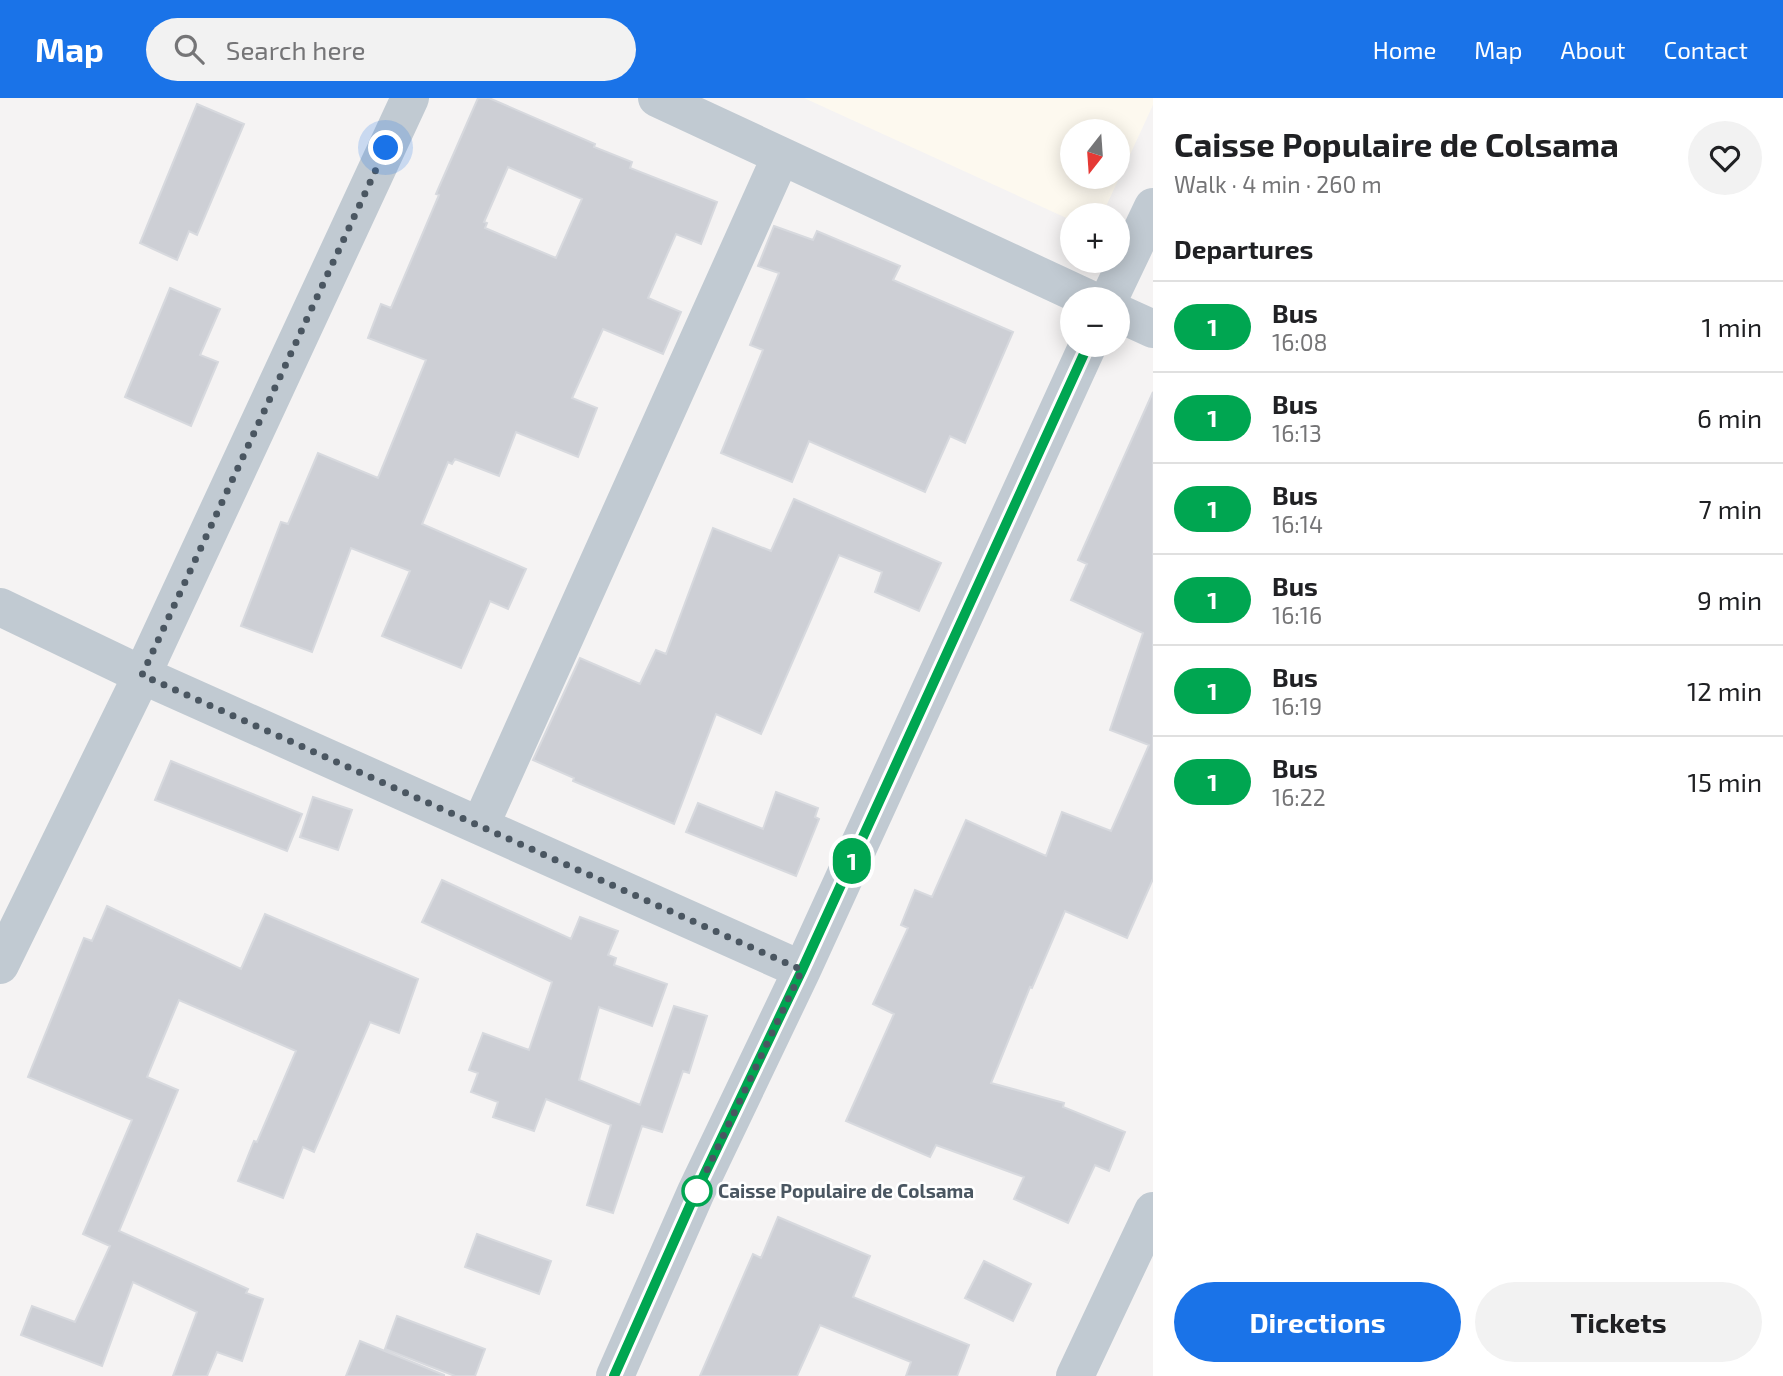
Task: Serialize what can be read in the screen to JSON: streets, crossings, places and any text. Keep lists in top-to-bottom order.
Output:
{
  "places": ["Caisse Populaire de Colsama"],
  "lines": ["bus line 1"],
  "north": "bottom",
  "page": {
    "header": "Map",
    "search": "Search here",
    "nav": [
      "Home",
      "Map",
      "About",
      "Contact"
    ],
    "on_map": "1",
    "heading": [
      ["Caisse Populaire de Colsama", "Walk · 4 min · 260 m"],
      "Departures"
    ],
    "map_buttons": ["+", "−"],
    "list": [
      {
        "mark": "1",
        "name": "Bus",
        "note": "16:08",
        "value": "1 min"
      },
      {
        "mark": "1",
        "name": "Bus",
        "note": "16:13",
        "value": "6 min"
      },
      {
        "mark": "1",
        "name": "Bus",
        "note": "16:14",
        "value": "7 min"
      },
      {
        "mark": "1",
        "name": "Bus",
        "note": "16:16",
        "value": "9 min"
      },
      {
        "mark": "1",
        "name": "Bus",
        "note": "16:19",
        "value": "12 min"
      },
      {
        "mark": "1",
        "name": "Bus",
        "note": "16:22",
        "value": "15 min"
      }
    ],
    "buttons": ["Directions", "Tickets"]
  }
}
